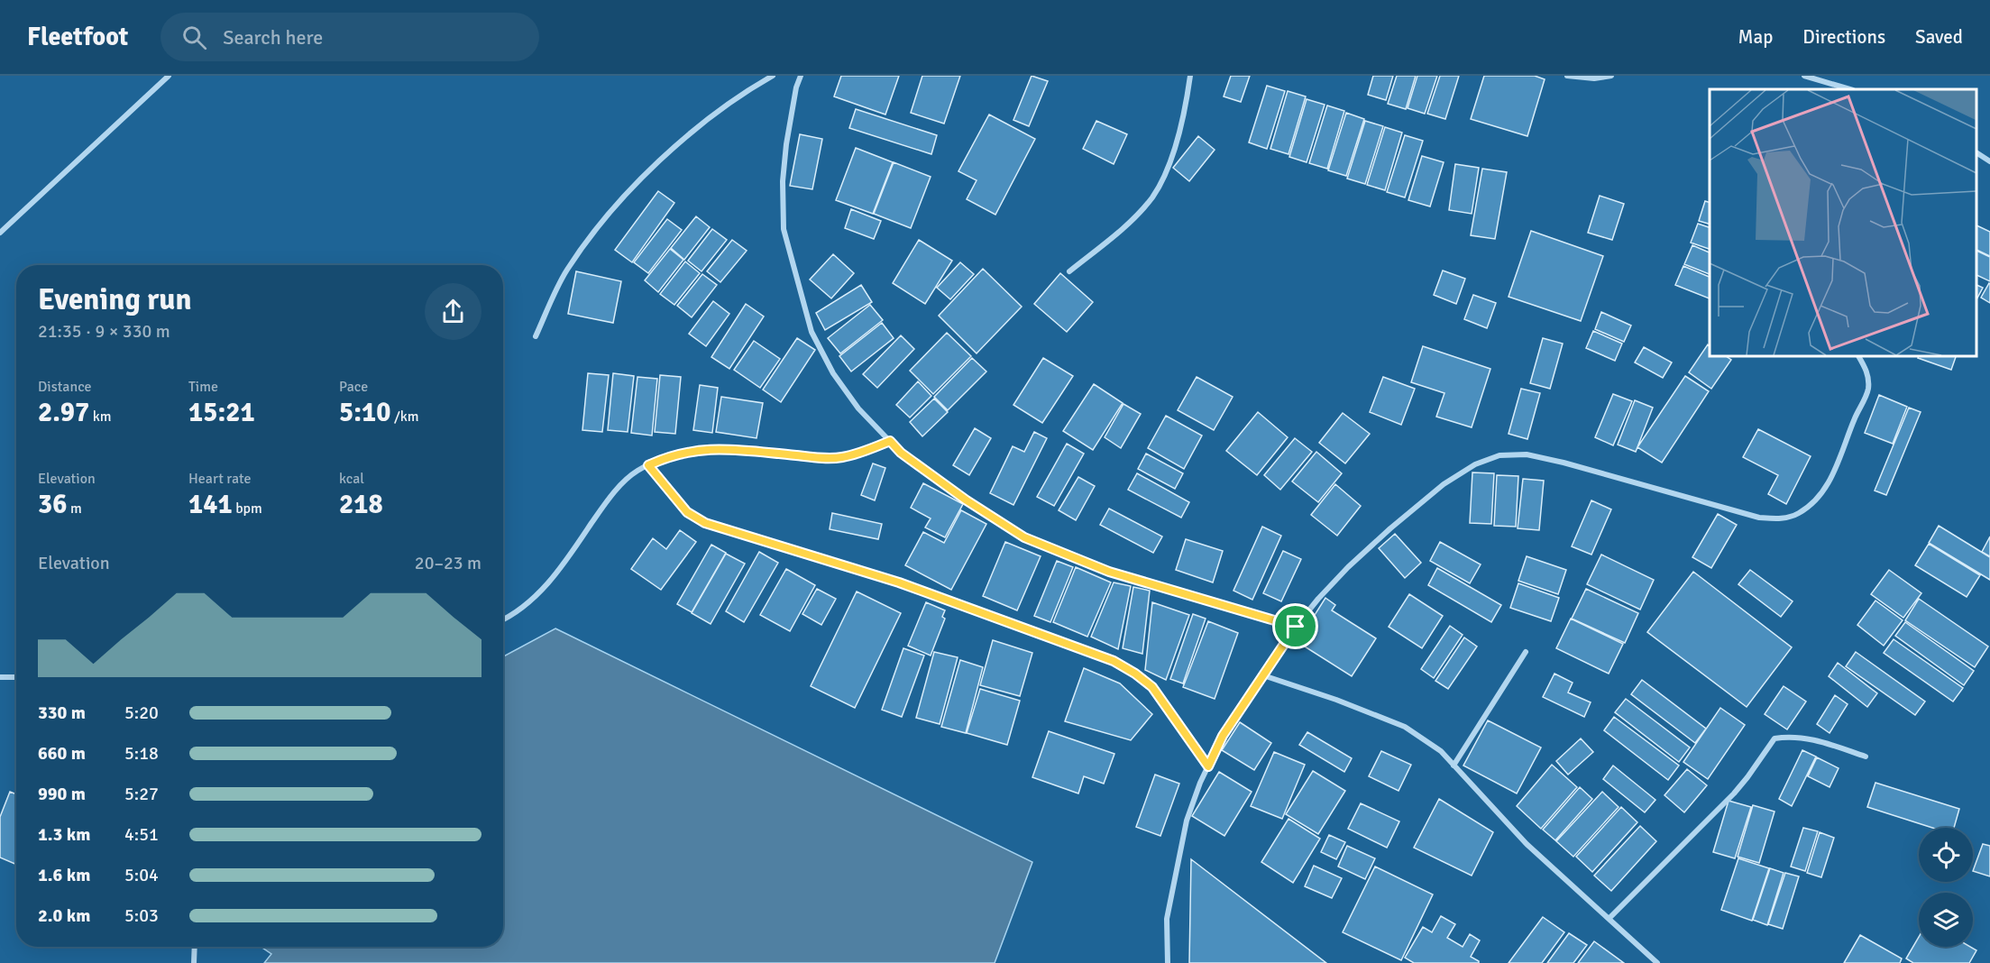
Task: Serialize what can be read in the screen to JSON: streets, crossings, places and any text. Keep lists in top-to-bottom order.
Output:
{
  "page": {
    "header": "Fleetfoot",
    "search": "Search here",
    "nav": ["Map", "Directions", "Saved"],
    "heading": ["Evening run", "21:35 · 9 × 330 m"],
    "stats": [
      ["Distance", "2.97 km"],
      ["Time", "15:21"],
      ["Pace", "5:10 /km"],
      ["Elevation", "36 m"],
      ["Heart rate", "141 bpm"],
      ["kcal", "218"]
    ],
    "chart": ["Elevation", "20–23 m"],
    "list": [
      {
        "name": "330 m",
        "note": "5:20"
      },
      {
        "name": "660 m",
        "note": "5:18"
      },
      {
        "name": "990 m",
        "note": "5:27"
      },
      {
        "name": "1.3 km",
        "note": "4:51"
      },
      {
        "name": "1.6 km",
        "note": "5:04"
      },
      {
        "name": "2.0 km",
        "note": "5:03"
      }
    ]
  }
}
